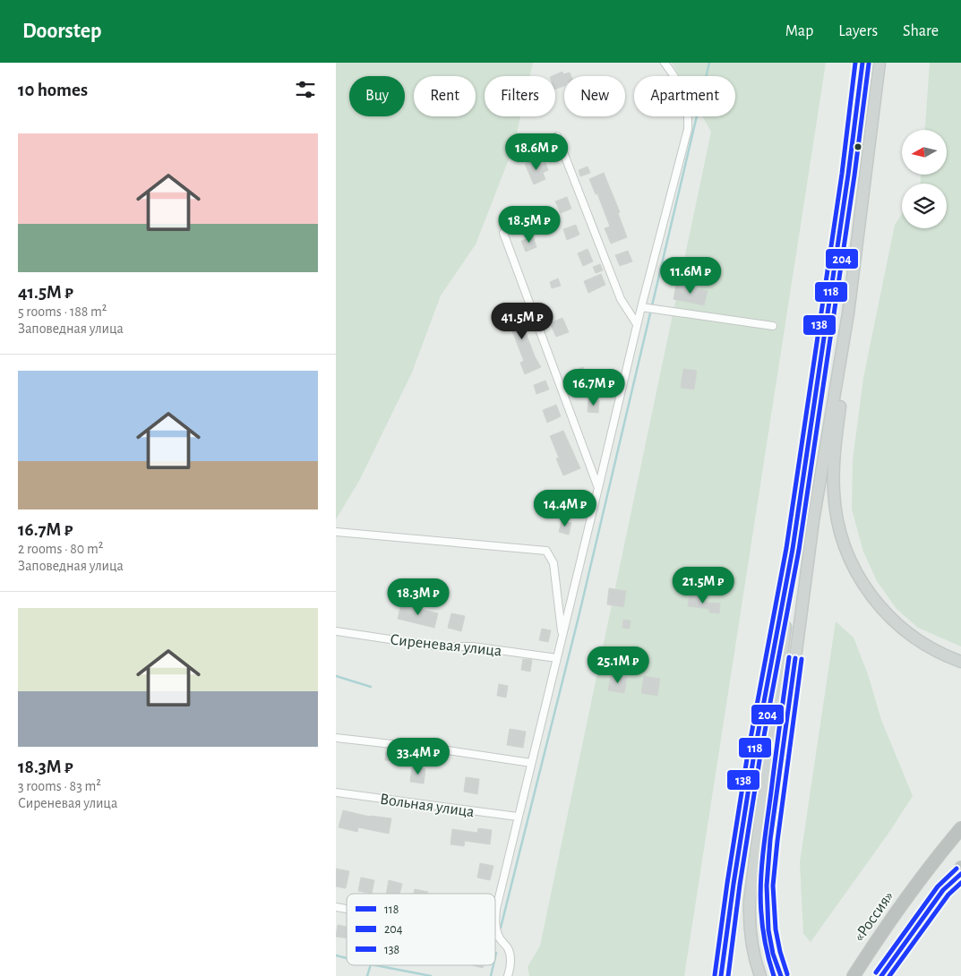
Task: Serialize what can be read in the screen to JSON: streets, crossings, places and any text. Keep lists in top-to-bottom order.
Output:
{
  "streets": {
    "highway": ["«Россия»"],
    "street": ["Сиреневая улица", "Вольная улица"]
  },
  "lines": ["transit line 118", "transit line 138", "transit line 204"],
  "legend": ["118", "204", "138"],
  "north": "left",
  "page": {
    "header": "Doorstep",
    "nav": ["Map", "Layers", "Share"],
    "heading": "10 homes",
    "chip": [
      "Buy",
      "Rent",
      "Filters",
      "New",
      "Apartment"
    ],
    "list": [
      {
        "name": "41.5M ₽",
        "note": "5 rooms · 188 m² · Заповедная улица"
      },
      {
        "name": "16.7M ₽",
        "note": "2 rooms · 80 m² · Заповедная улица"
      },
      {
        "name": "18.3M ₽",
        "note": "3 rooms · 83 m² · Сиреневая улица"
      }
    ],
    "price": [
      "18.6M ₽",
      "18.5M ₽",
      "11.6M ₽",
      "41.5M ₽",
      "16.7M ₽",
      "14.4M ₽",
      "21.5M ₽",
      "18.3M ₽",
      "25.1M ₽",
      "33.4M ₽"
    ]
  }
}
